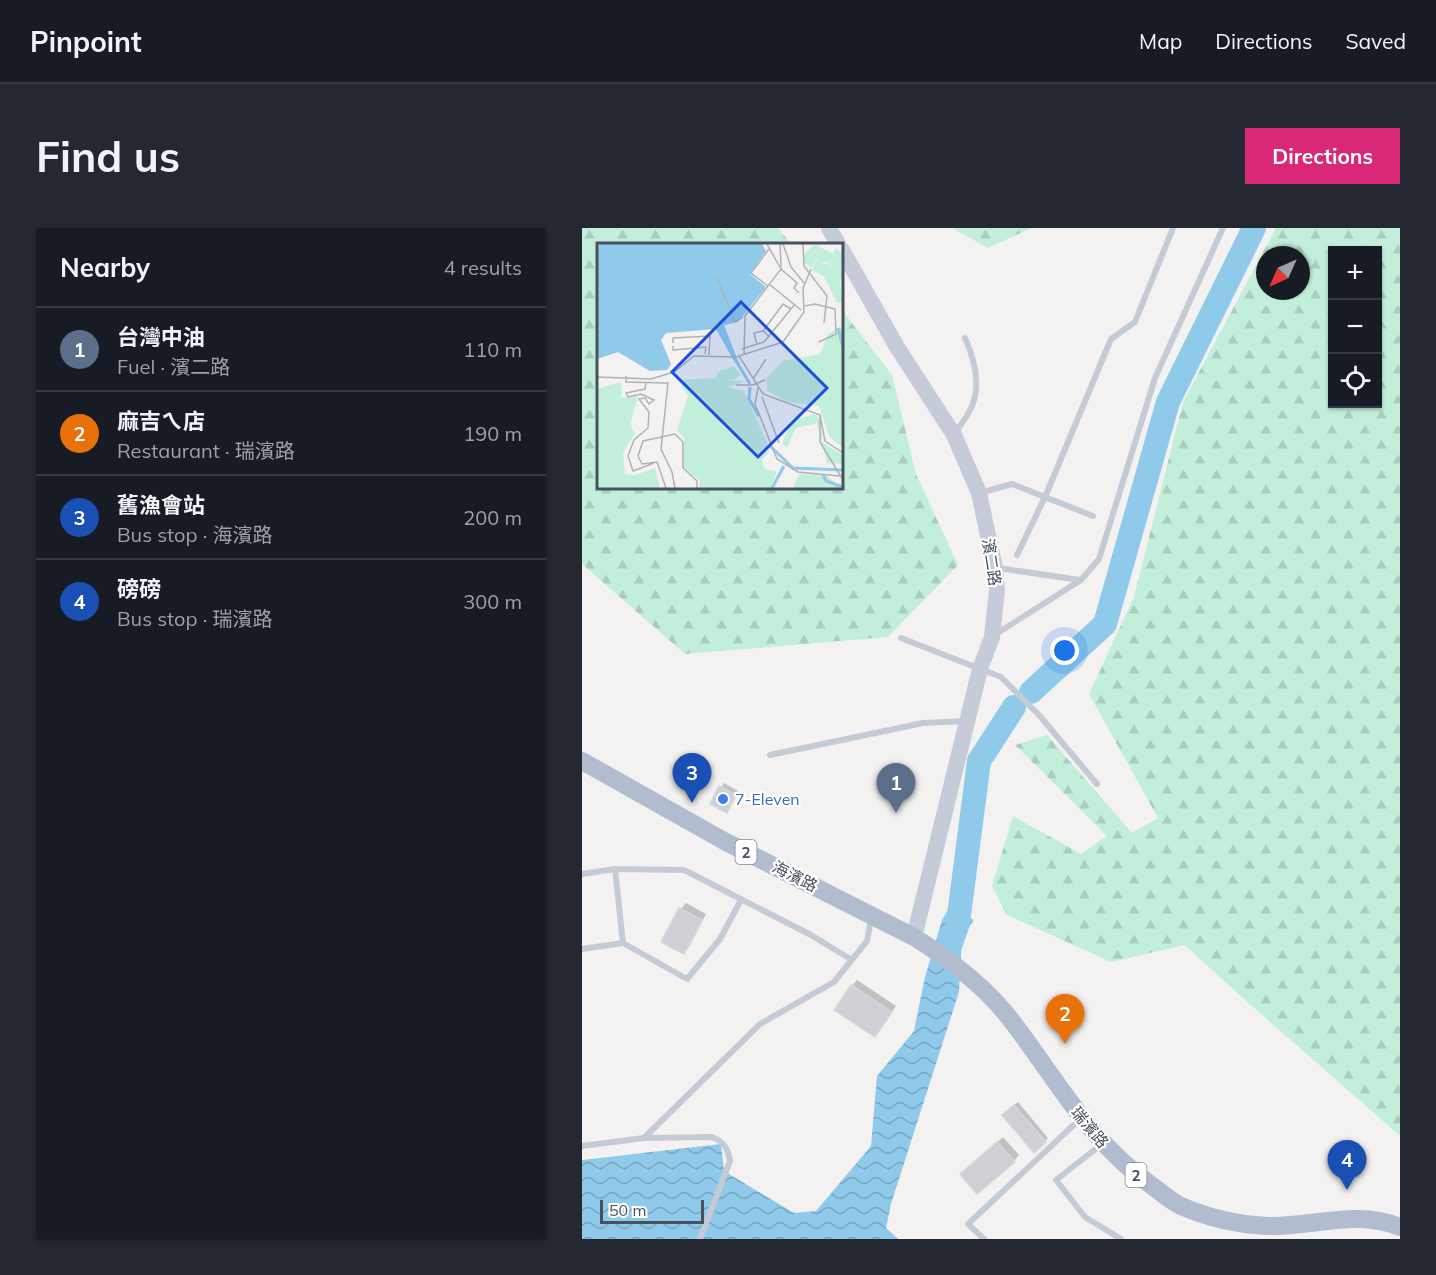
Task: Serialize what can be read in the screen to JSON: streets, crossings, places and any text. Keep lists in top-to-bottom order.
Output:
{
  "streets": {
    "main road": ["2", "海濱路", "瑞濱路"],
    "street": ["濱二路"]
  },
  "crossings": [
    ["濱二路", "海濱路"],
    ["濱二路", "瑞濱路"],
    ["海濱路", "瑞濱路"]
  ],
  "places": ["7-Eleven"],
  "scale_bar": "50 m",
  "north": "bottom left",
  "page": {
    "header": "Pinpoint",
    "nav": ["Map", "Directions", "Saved"],
    "buttons": "Directions",
    "title": "Find us",
    "heading": ["Nearby", "4 results"],
    "map_buttons": ["+", "−"],
    "list": [
      {
        "mark": "1",
        "name": "台灣中油",
        "note": "Fuel · 濱二路",
        "value": "110 m"
      },
      {
        "mark": "2",
        "name": "麻吉ㄟ店",
        "note": "Restaurant · 瑞濱路",
        "value": "190 m"
      },
      {
        "mark": "3",
        "name": "舊漁會站",
        "note": "Bus stop · 海濱路",
        "value": "200 m"
      },
      {
        "mark": "4",
        "name": "磅磅",
        "note": "Bus stop · 瑞濱路",
        "value": "300 m"
      }
    ],
    "pins": [
      "3",
      "1",
      "2",
      "4"
    ],
    "scale": "50 m"
  }
}
